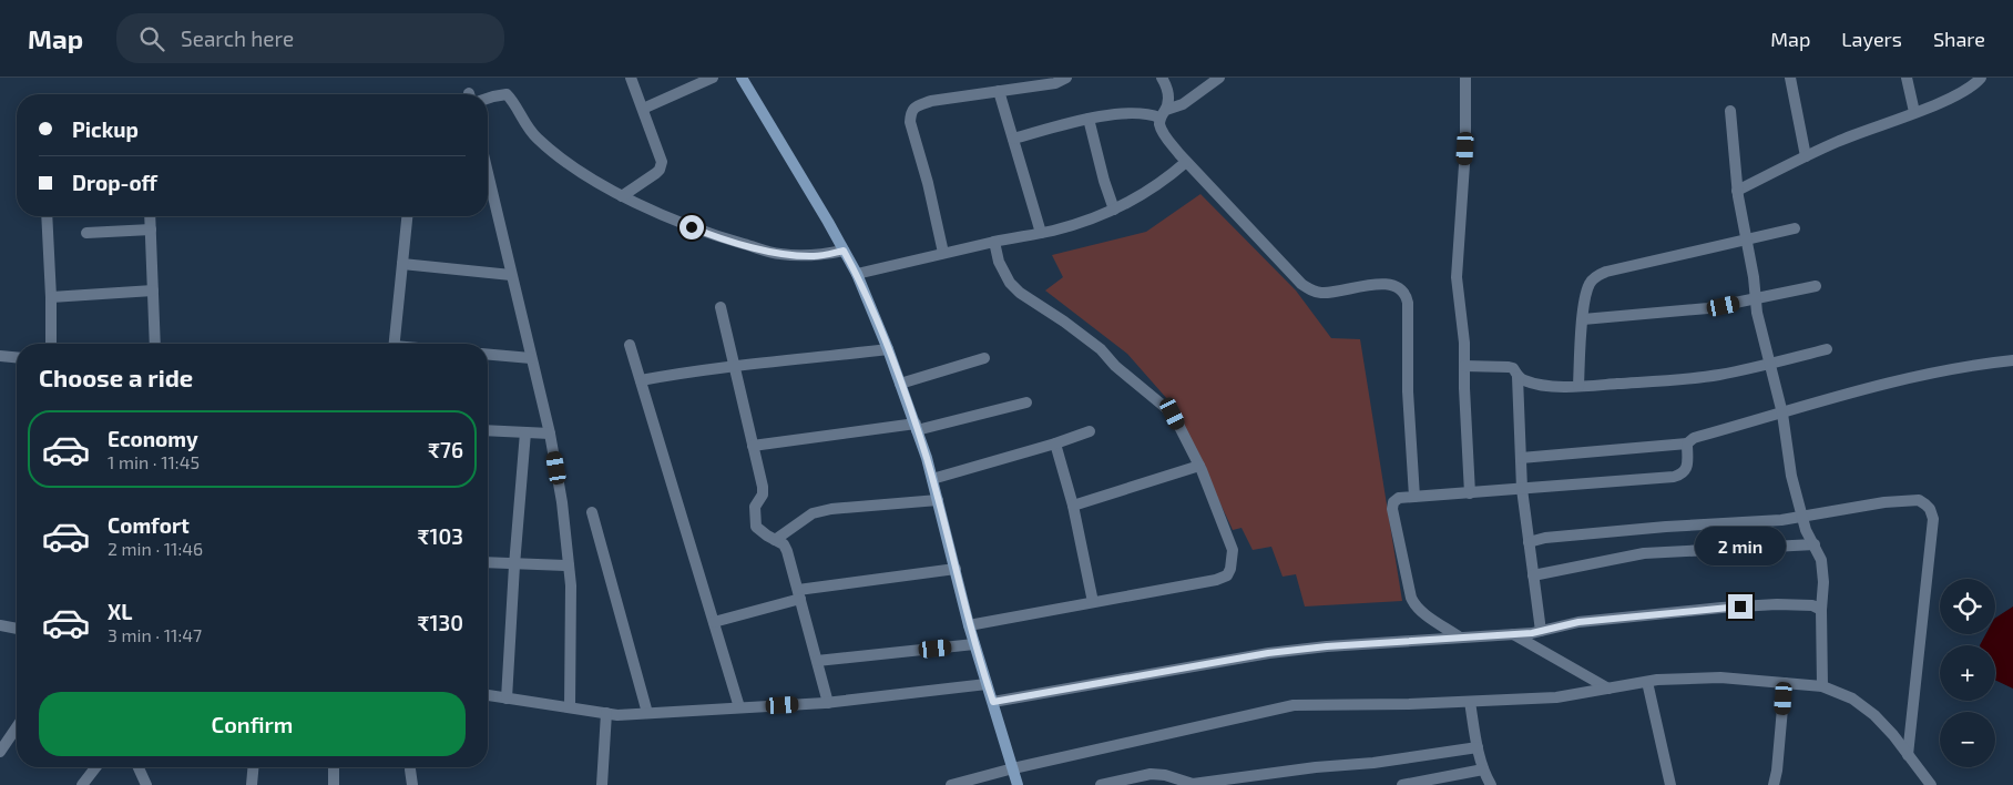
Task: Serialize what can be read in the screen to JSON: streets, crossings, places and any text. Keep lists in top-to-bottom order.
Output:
{
  "page": {
    "header": "Map",
    "search": "Search here",
    "nav": ["Map", "Layers", "Share"],
    "banner": ["Pickup", "Drop-off"],
    "heading": "Choose a ride",
    "list": [
      {
        "name": "Economy",
        "note": "1 min · 11:45",
        "value": "₹76"
      },
      {
        "name": "Comfort",
        "note": "2 min · 11:46",
        "value": "₹103"
      },
      {
        "name": "XL",
        "note": "3 min · 11:47",
        "value": "₹130"
      }
    ],
    "bubble": "2 min",
    "map_buttons": ["+", "−"],
    "buttons": "Confirm"
  }
}
